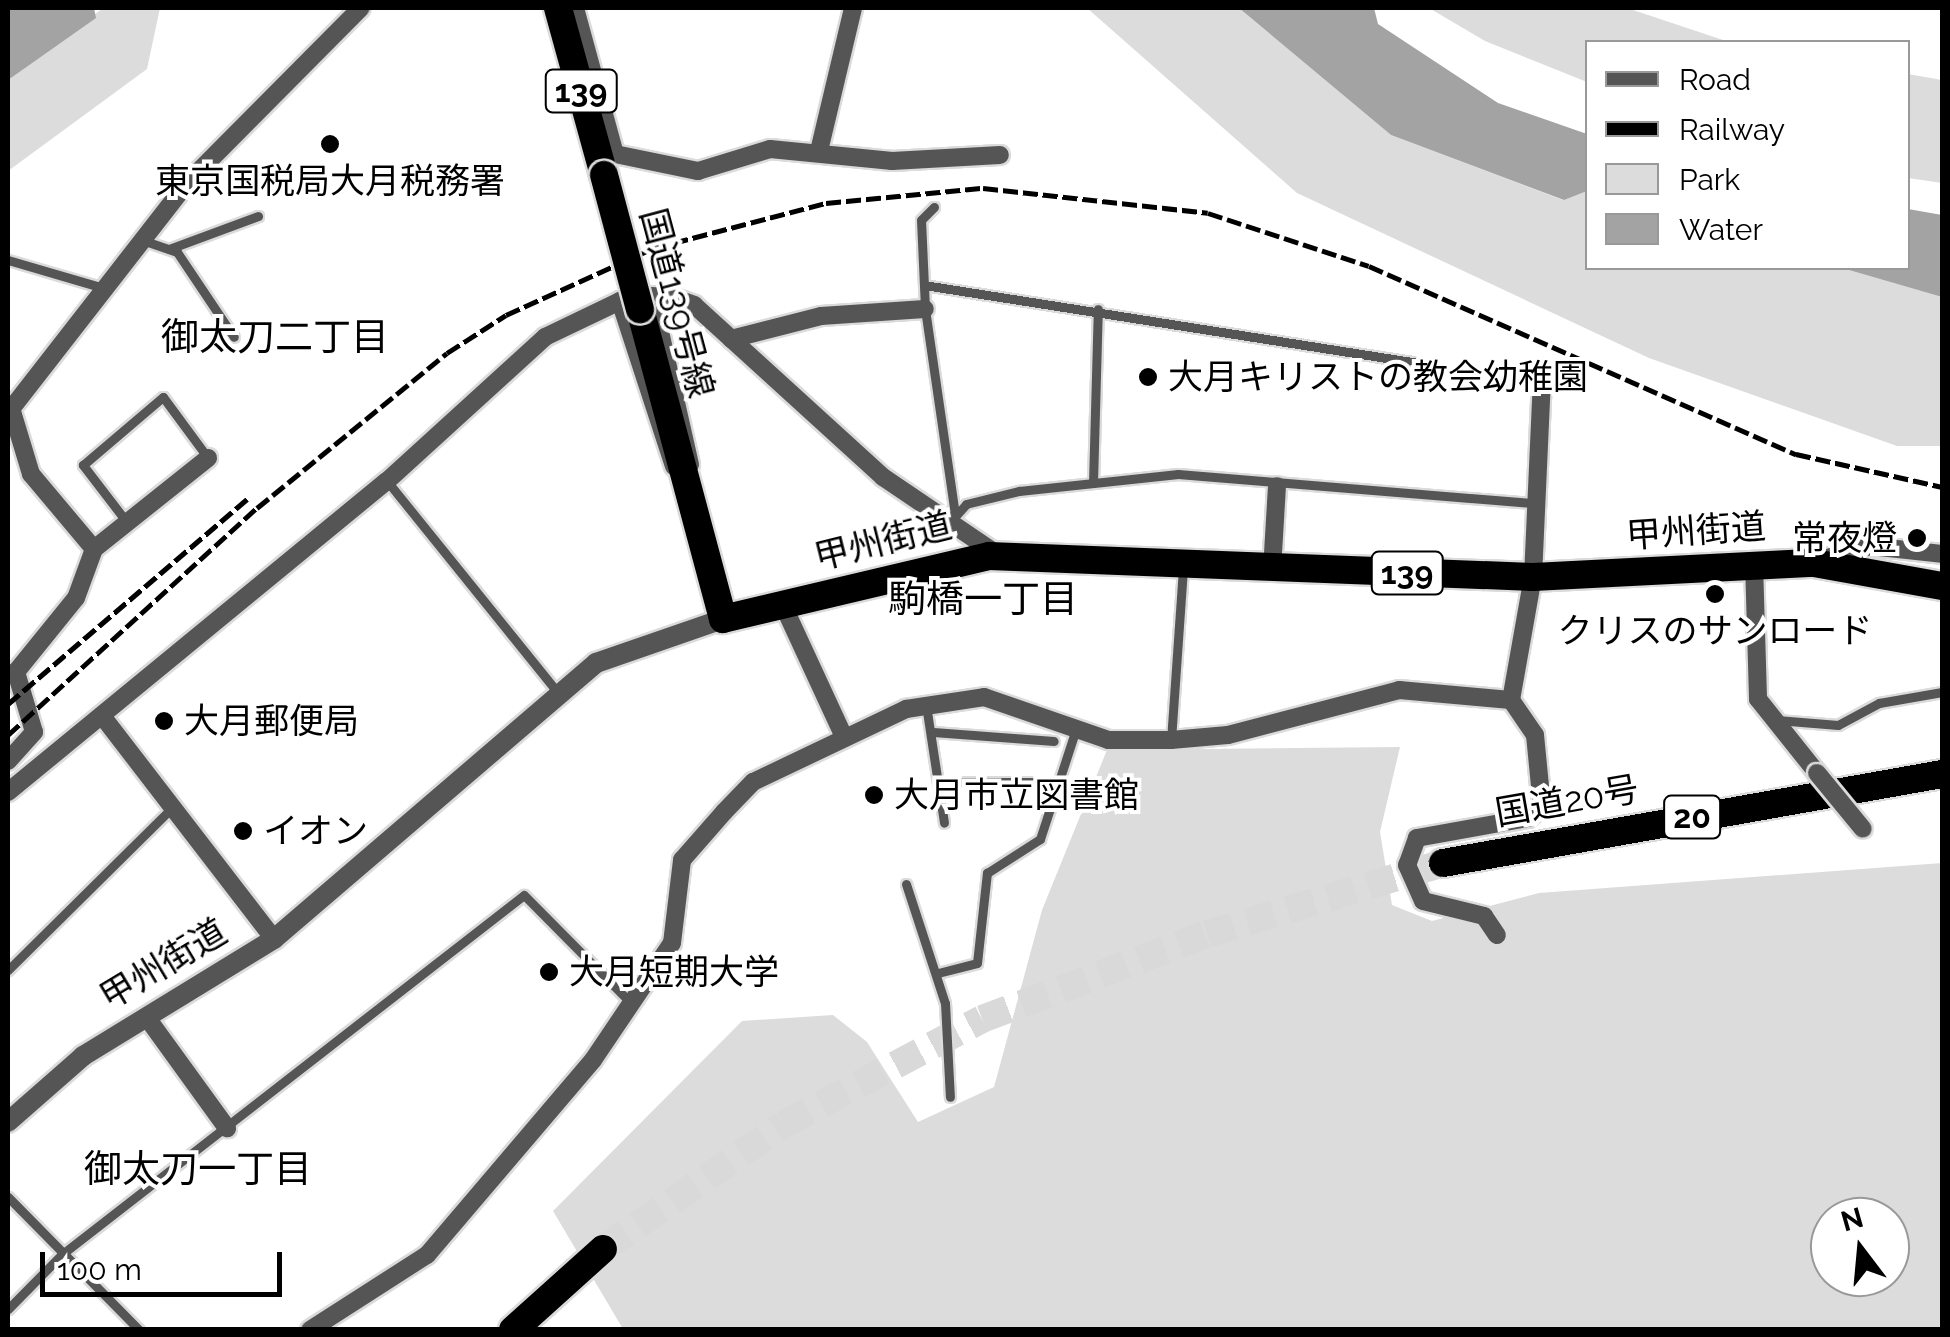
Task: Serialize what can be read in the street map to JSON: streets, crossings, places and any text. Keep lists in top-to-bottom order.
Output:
{
  "streets": {
    "highway": [
      "139",
      "国道139号線",
      "甲州街道",
      "国道20号",
      "20"
    ]
  },
  "crossings": [
    ["国道139号線", "甲州街道"]
  ],
  "districts": ["御太刀二丁目", "駒橋一丁目", "御太刀一丁目"],
  "places": [
    "東京国税局大月税務署",
    "大月キリストの教会幼稚園",
    "常夜燈",
    "クリスのサンロード",
    "大月郵便局",
    "大月市立図書館",
    "イオン",
    "大月短期大学"
  ],
  "legend": [
    "Road",
    "Railway",
    "Park",
    "Water"
  ],
  "scale_bar": "100 m",
  "north": "top"
}
